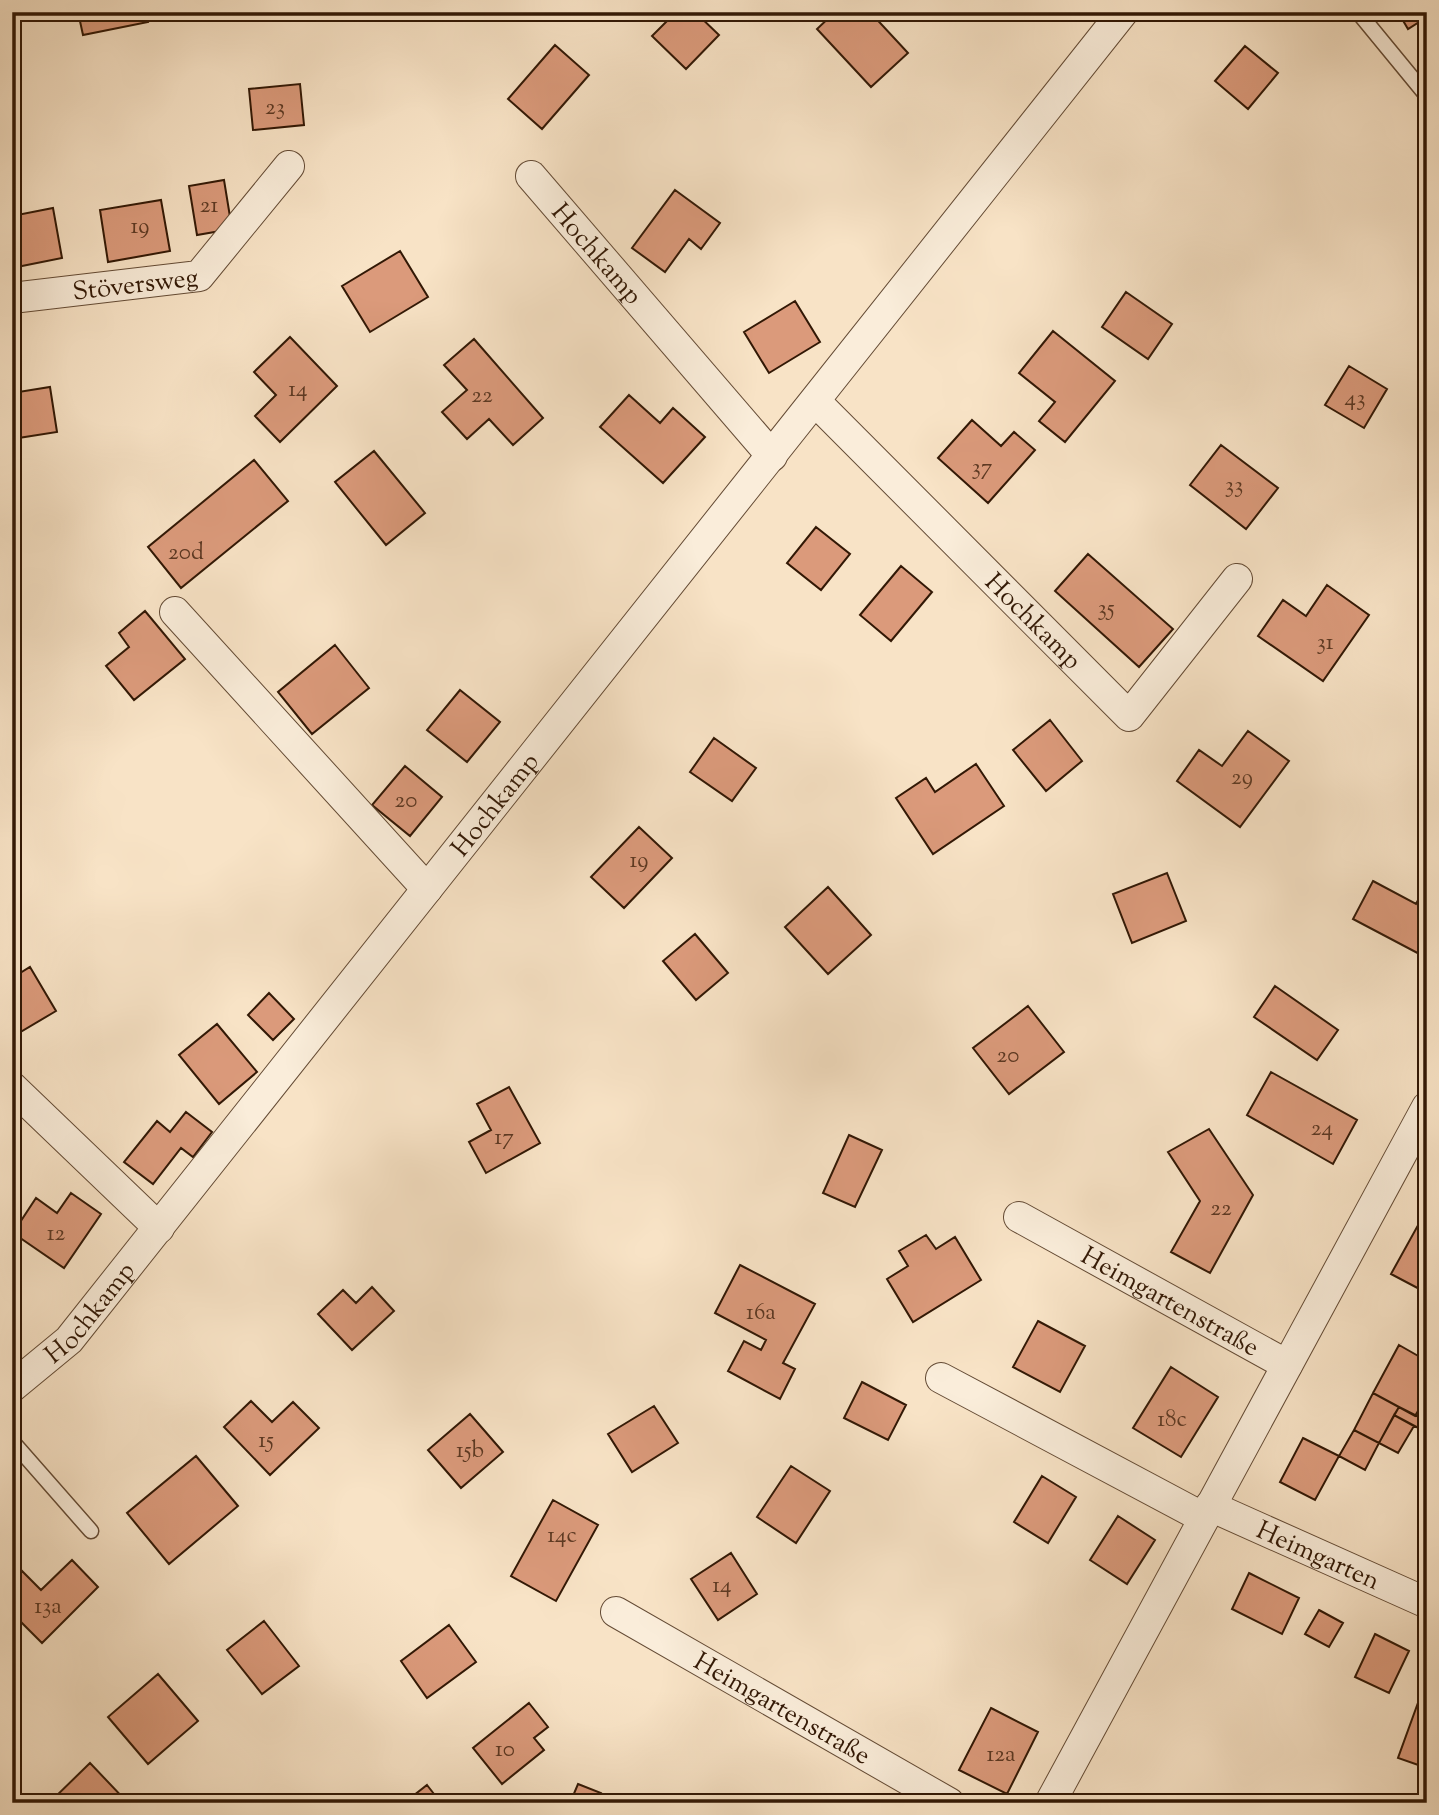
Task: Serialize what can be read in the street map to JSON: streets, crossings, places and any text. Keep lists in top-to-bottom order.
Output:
{
  "streets": {
    "street": [
      "Hochkamp",
      "Stöversweg",
      "Heimgartenstraße",
      "Heimgarten"
    ]
  },
  "crossings": [
    ["Heimgartenstraße", "Heimgarten"]
  ],
  "house_numbers": [
    "23",
    "21",
    "19",
    "14",
    "22",
    "43",
    "37",
    "33",
    "20d",
    "35",
    "31",
    "29",
    "20",
    "19",
    "20",
    "24",
    "17",
    "22",
    "12",
    "16a",
    "18c",
    "15",
    "15b",
    "14c",
    "14",
    "13a",
    "10",
    "12a"
  ]
}
